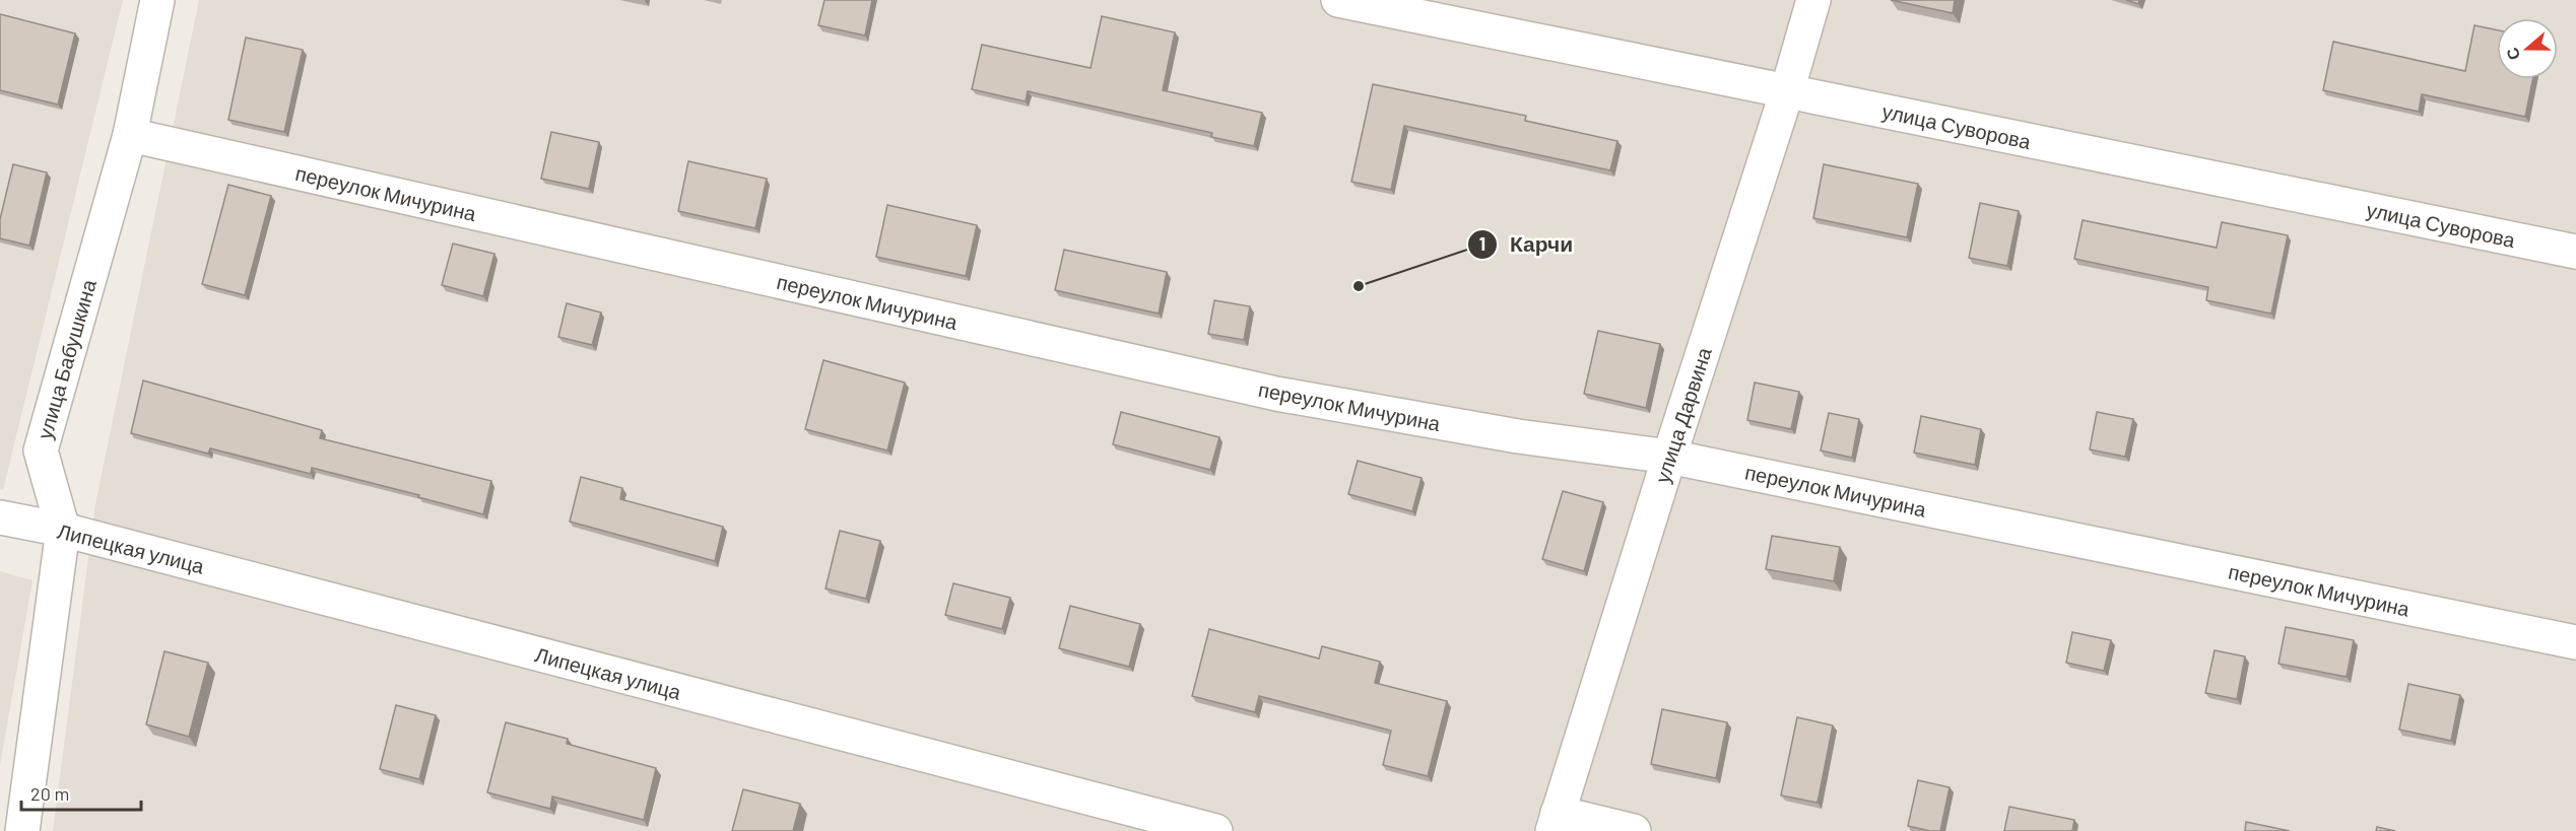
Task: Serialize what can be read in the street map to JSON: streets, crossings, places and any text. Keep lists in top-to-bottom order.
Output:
{
  "streets": {
    "street": [
      "улица Суворова",
      "переулок Мичурина",
      "улица Бабушкина",
      "улица Дарвина",
      "Липецкая улица"
    ]
  },
  "crossings": [
    ["улица Суворова", "улица Дарвина"],
    ["переулок Мичурина", "улица Бабушкина"],
    ["переулок Мичурина", "улица Дарвина"],
    ["улица Бабушкина", "Липецкая улица"]
  ],
  "places": ["Карчи"],
  "scale_bar": "20 m",
  "north": "left"
}
